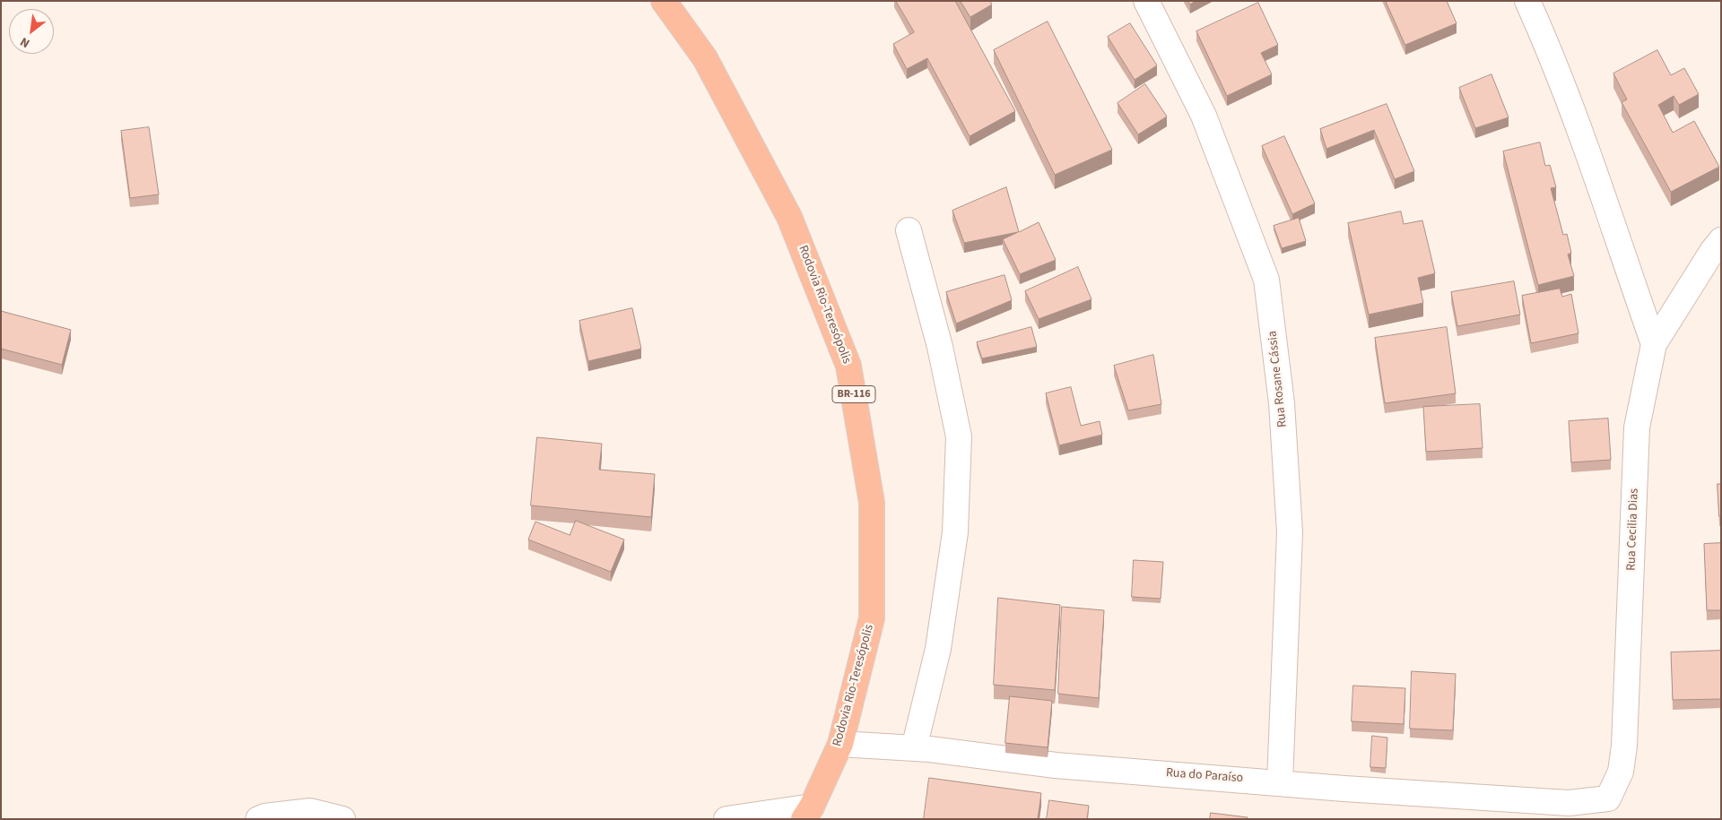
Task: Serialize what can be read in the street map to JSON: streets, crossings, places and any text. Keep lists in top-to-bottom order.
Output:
{
  "streets": {
    "highway": ["Rodovia Rio-Teresópolis", "BR-116"],
    "street": ["Rua Rosane Cássia", "Rua Cecilia Dias", "Rua do Paraíso"]
  },
  "crossings": [
    ["Rodovia Rio-Teresópolis", "Rua do Paraíso"],
    ["Rua Rosane Cássia", "Rua do Paraíso"],
    ["Rua Cecilia Dias", "Rua do Paraíso"]
  ],
  "north": "bottom left"
}
